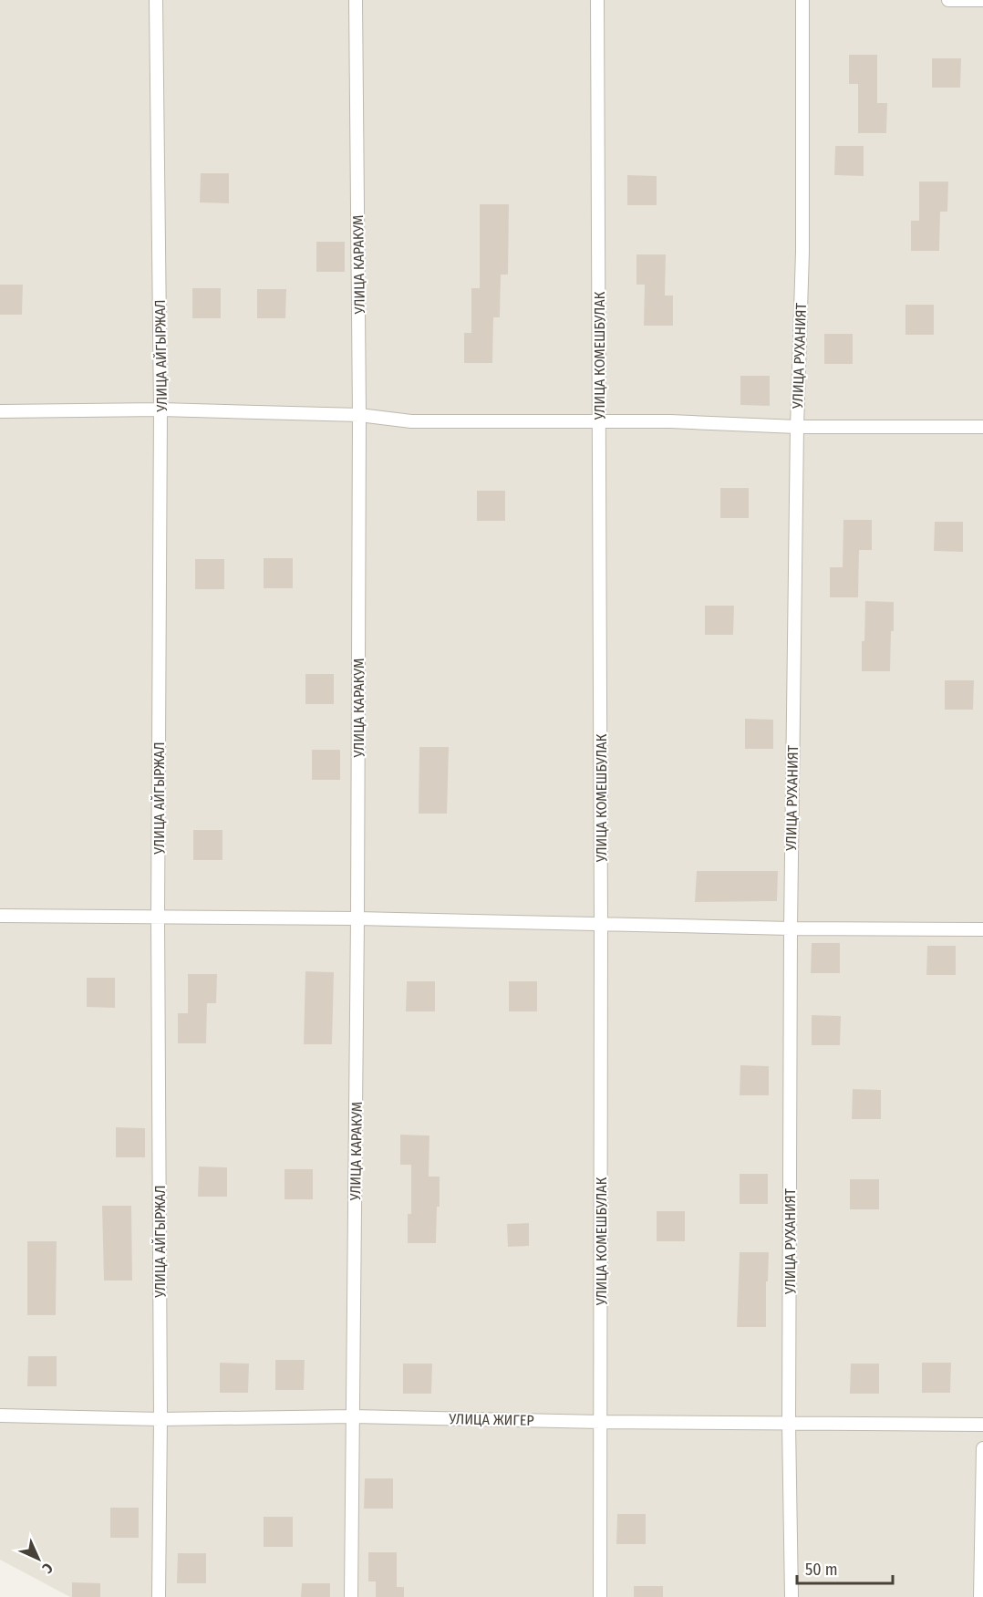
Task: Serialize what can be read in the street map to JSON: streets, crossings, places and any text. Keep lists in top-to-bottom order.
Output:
{
  "streets": {
    "street": [
      "УЛИЦА КАРАКУМ",
      "УЛИЦА АЙГЫРЖАЛ",
      "УЛИЦА КОМЕШБУЛАК",
      "УЛИЦА РУХАНИЯТ",
      "УЛИЦА ЖИГЕР"
    ]
  },
  "crossings": [
    ["УЛИЦА КАРАКУМ", "УЛИЦА ЖИГЕР"],
    ["УЛИЦА АЙГЫРЖАЛ", "УЛИЦА ЖИГЕР"],
    ["УЛИЦА КОМЕШБУЛАК", "УЛИЦА ЖИГЕР"],
    ["УЛИЦА РУХАНИЯТ", "УЛИЦА ЖИГЕР"]
  ],
  "scale_bar": "50 m",
  "north": "bottom right"
}
